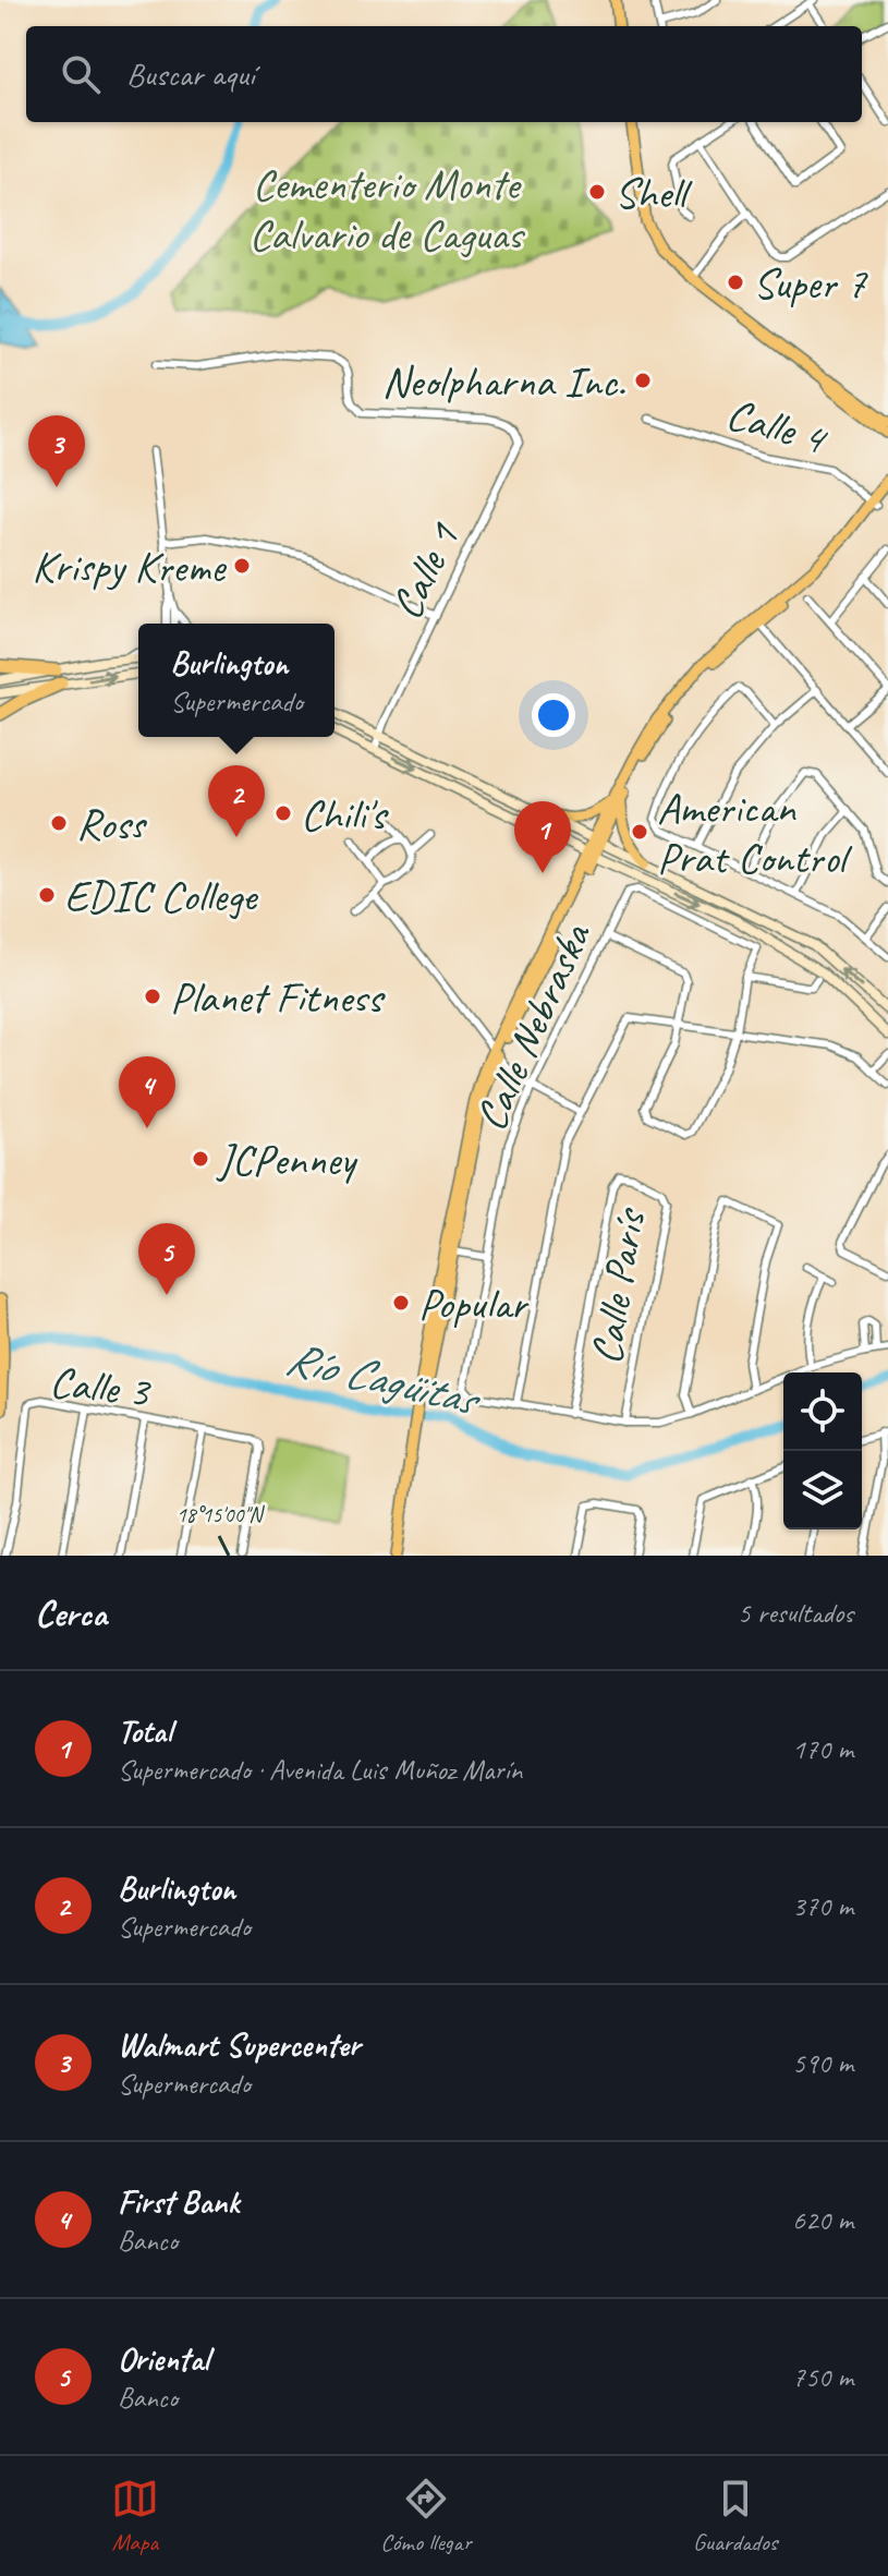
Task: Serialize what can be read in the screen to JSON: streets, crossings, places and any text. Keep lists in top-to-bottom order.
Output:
{
  "streets": {
    "street": [
      "Calle 4",
      "Calle 1",
      "Calle Nebraska",
      "Calle París",
      "Calle 3"
    ]
  },
  "water": ["Río Cagüitas"],
  "parks": ["Cementerio Monte Calvario de Caguas"],
  "places": [
    "Shell",
    "Super 7",
    "Neolpharna Inc.",
    "Krispy Kreme",
    "Chili's",
    "Ross",
    "American Prat Control",
    "EDIC College",
    "Planet Fitness",
    "JCPenney",
    "Popular"
  ],
  "page": {
    "search": "Buscar aquí",
    "pins": [
      "3",
      "2",
      "1",
      "4",
      "5"
    ],
    "popup": ["Burlington", "Supermercado"],
    "heading": ["Cerca", "5 resultados"],
    "list": [
      {
        "mark": "1",
        "name": "Total",
        "note": "Supermercado · Avenida Luis Muñoz Marín",
        "value": "170 m"
      },
      {
        "mark": "2",
        "name": "Burlington",
        "note": "Supermercado",
        "value": "370 m"
      },
      {
        "mark": "3",
        "name": "Walmart Supercenter",
        "note": "Supermercado",
        "value": "590 m"
      },
      {
        "mark": "4",
        "name": "First Bank",
        "note": "Banco",
        "value": "620 m"
      },
      {
        "mark": "5",
        "name": "Oriental",
        "note": "Banco",
        "value": "750 m"
      }
    ],
    "nav": ["Mapa", "Cómo llegar", "Guardados"]
  },
  "coordinates": ["18°15'00\"N"]
}
